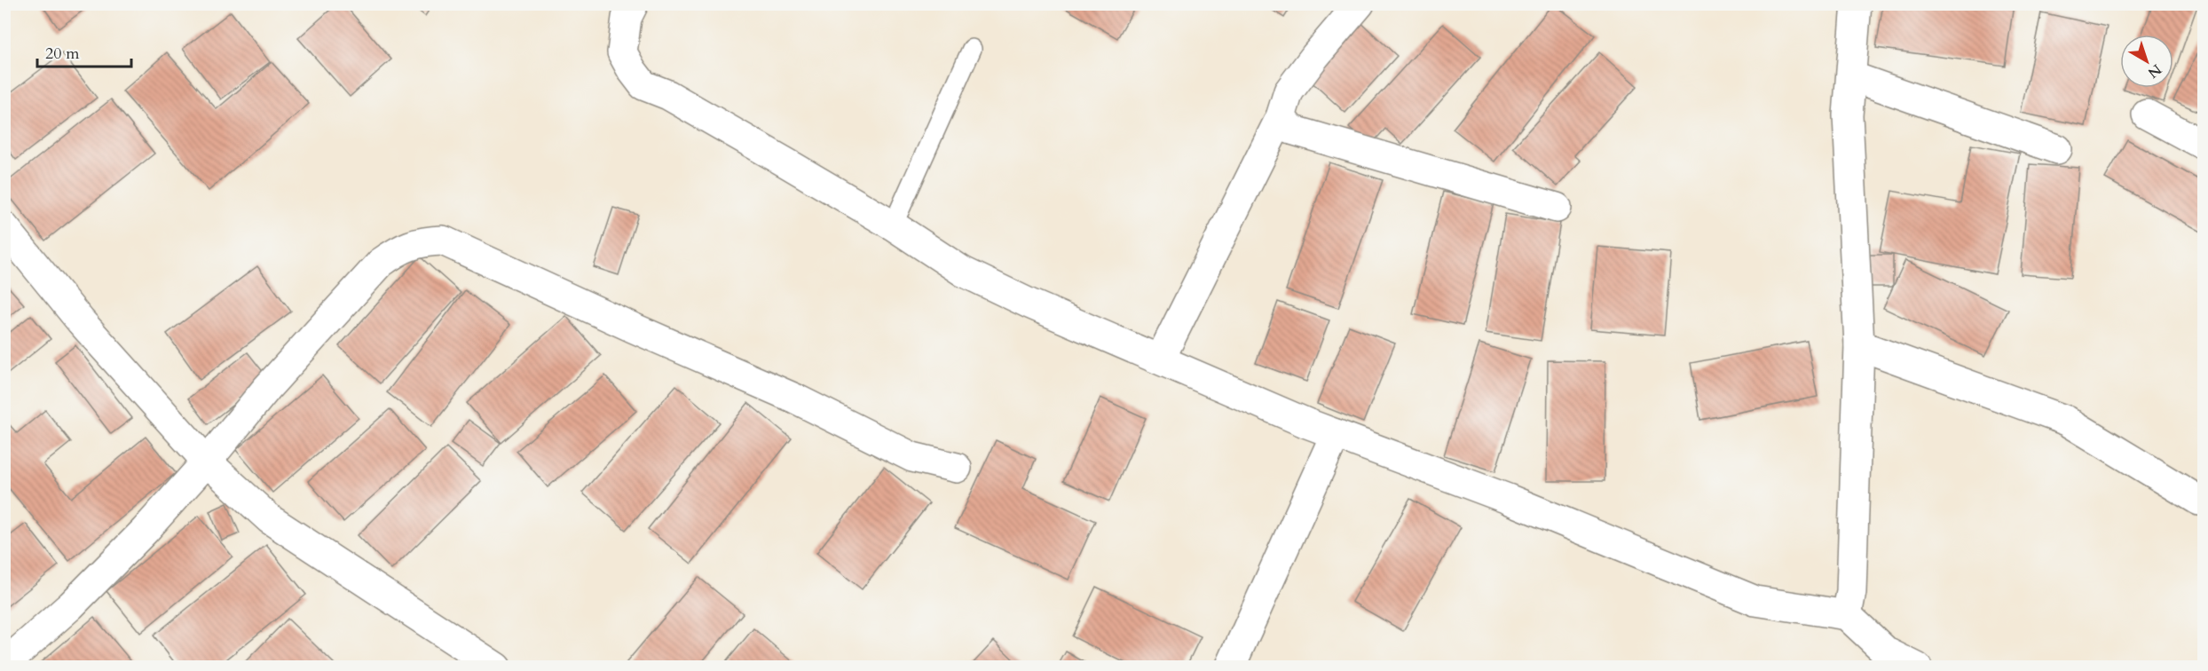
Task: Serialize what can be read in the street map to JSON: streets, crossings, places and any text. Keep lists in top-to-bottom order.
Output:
{
  "scale_bar": "20 m",
  "north": "bottom right"
}
